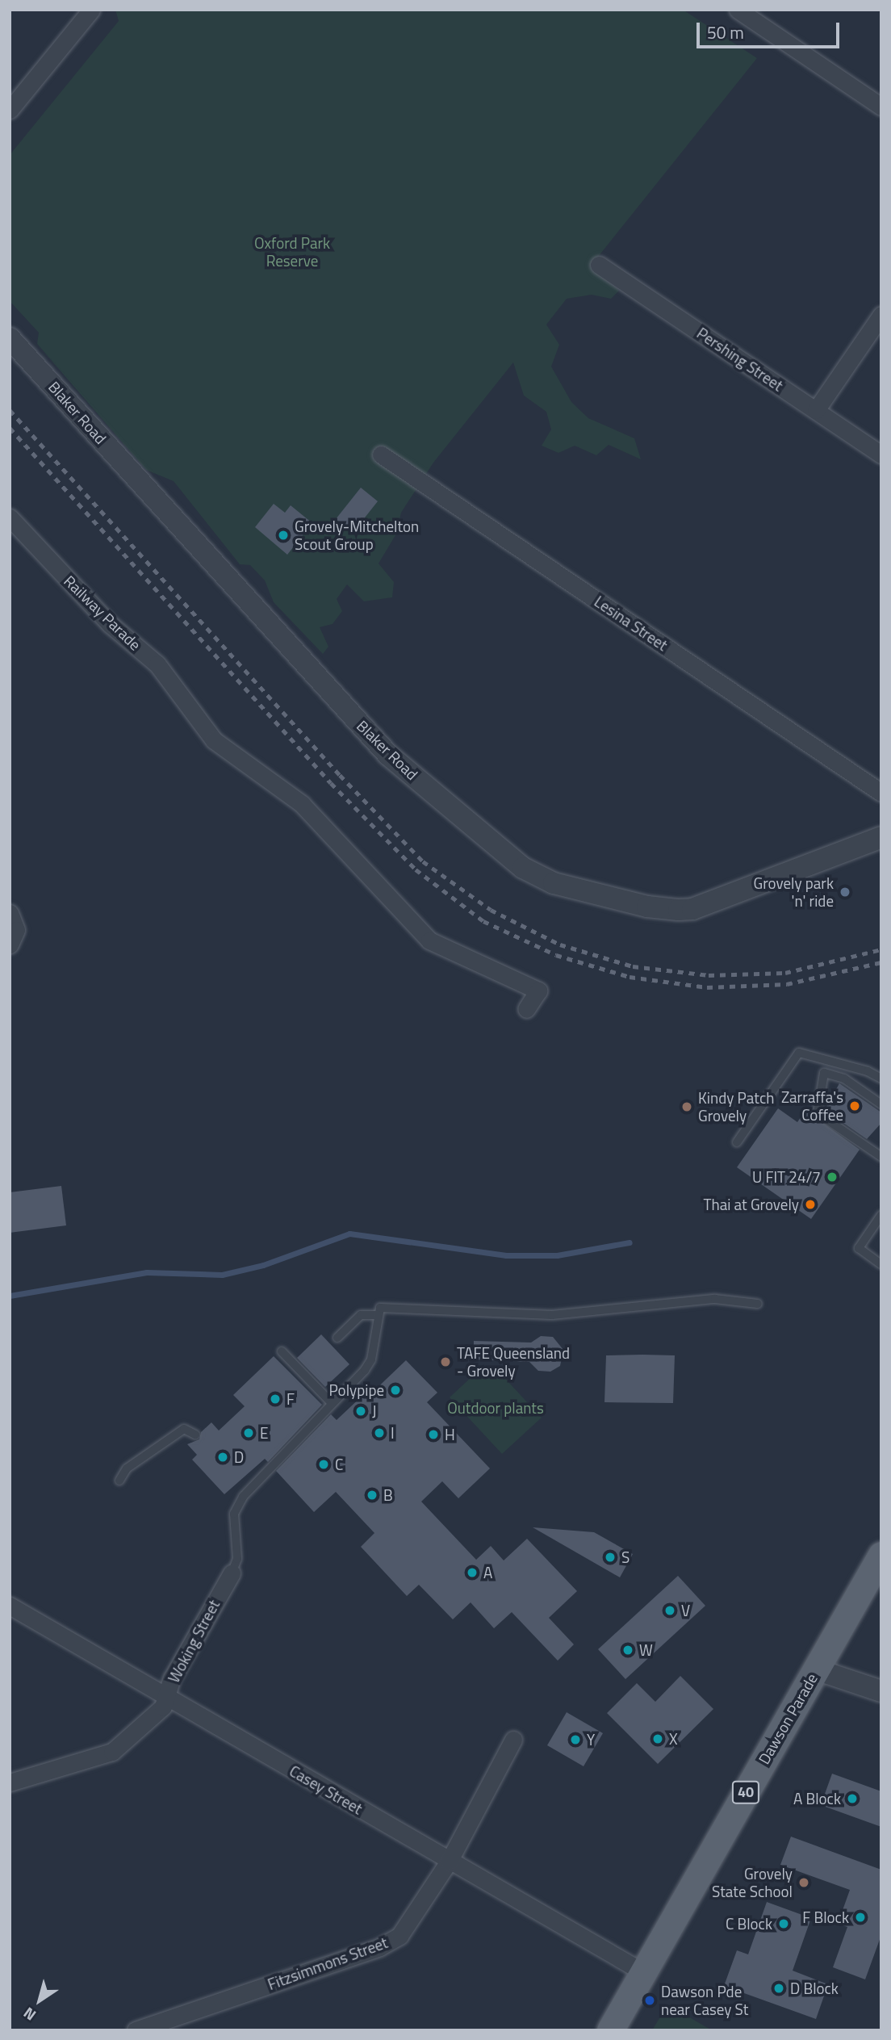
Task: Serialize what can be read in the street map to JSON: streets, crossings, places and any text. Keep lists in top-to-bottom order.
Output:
{
  "streets": {
    "main road": ["Dawson Parade", "40"],
    "street": [
      "Pershing Street",
      "Blaker Road",
      "Railway Parade",
      "Lesina Street",
      "Woking Street",
      "Casey Street",
      "Fitzsimmons Street"
    ]
  },
  "crossings": [
    ["Woking Street", "Casey Street"],
    ["Dawson Parade", "Casey Street"],
    ["Casey Street", "Fitzsimmons Street"]
  ],
  "parks": ["Oxford Park Reserve", "Outdoor plants"],
  "places": [
    "Grovely-Mitchelton Scout Group",
    "Grovely park 'n' ride",
    "Zarraffa's Coffee",
    "Kindy Patch Grovely",
    "U FIT 24/7",
    "Thai at Grovely",
    "TAFE Queensland - Grovely",
    "Polypipe",
    "F",
    "J",
    "E",
    "I",
    "H",
    "D",
    "C",
    "B",
    "S",
    "A",
    "V",
    "W",
    "X",
    "Y",
    "A Block",
    "Grovely State School",
    "F Block",
    "C Block",
    "D Block",
    "Dawson Pde near Casey St"
  ],
  "scale_bar": "50 m",
  "north": "bottom left"
}
